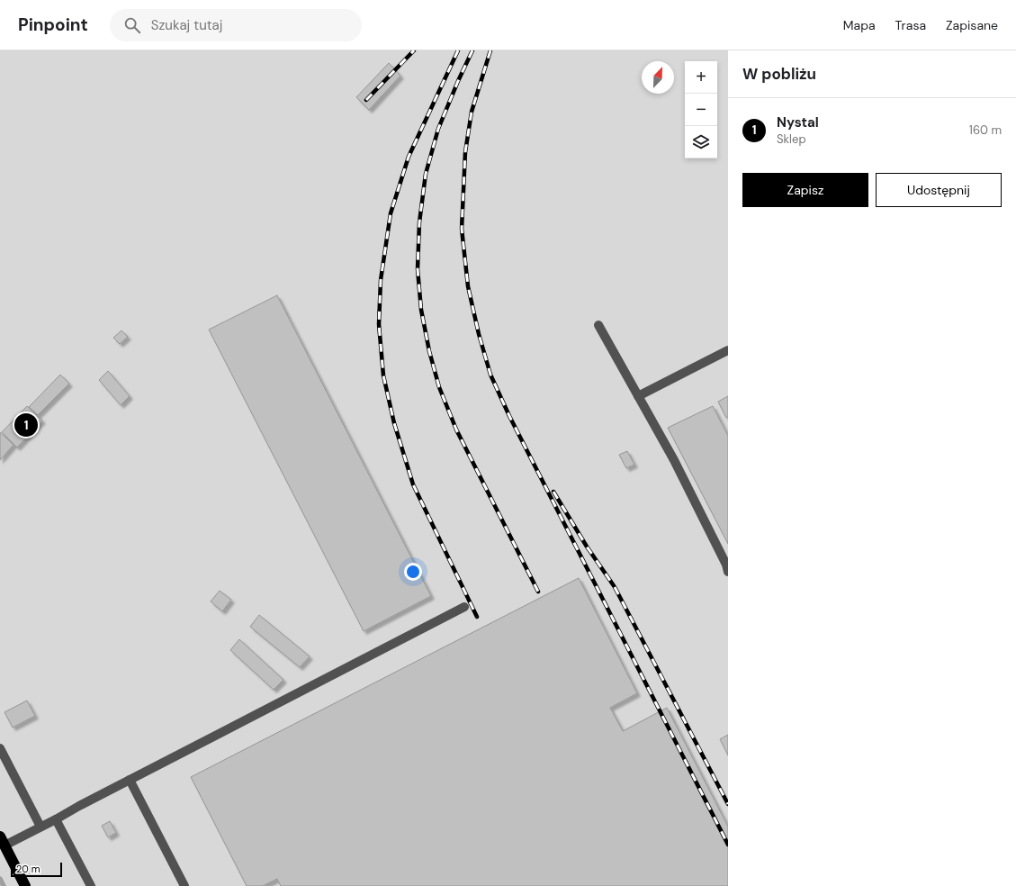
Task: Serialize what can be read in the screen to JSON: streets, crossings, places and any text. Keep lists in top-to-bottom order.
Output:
{
  "scale_bar": "20 m",
  "north": "top right",
  "page": {
    "header": "Pinpoint",
    "search": "Szukaj tutaj",
    "nav": ["Mapa", "Trasa", "Zapisane"],
    "heading": "W pobliżu",
    "map_buttons": ["+", "−"],
    "list": [
      {
        "mark": "1",
        "name": "Nystal",
        "note": "Sklep",
        "value": "160 m"
      }
    ],
    "buttons": ["Zapisz", "Udostępnij"],
    "pins": "1",
    "scale": "20 m"
  }
}
